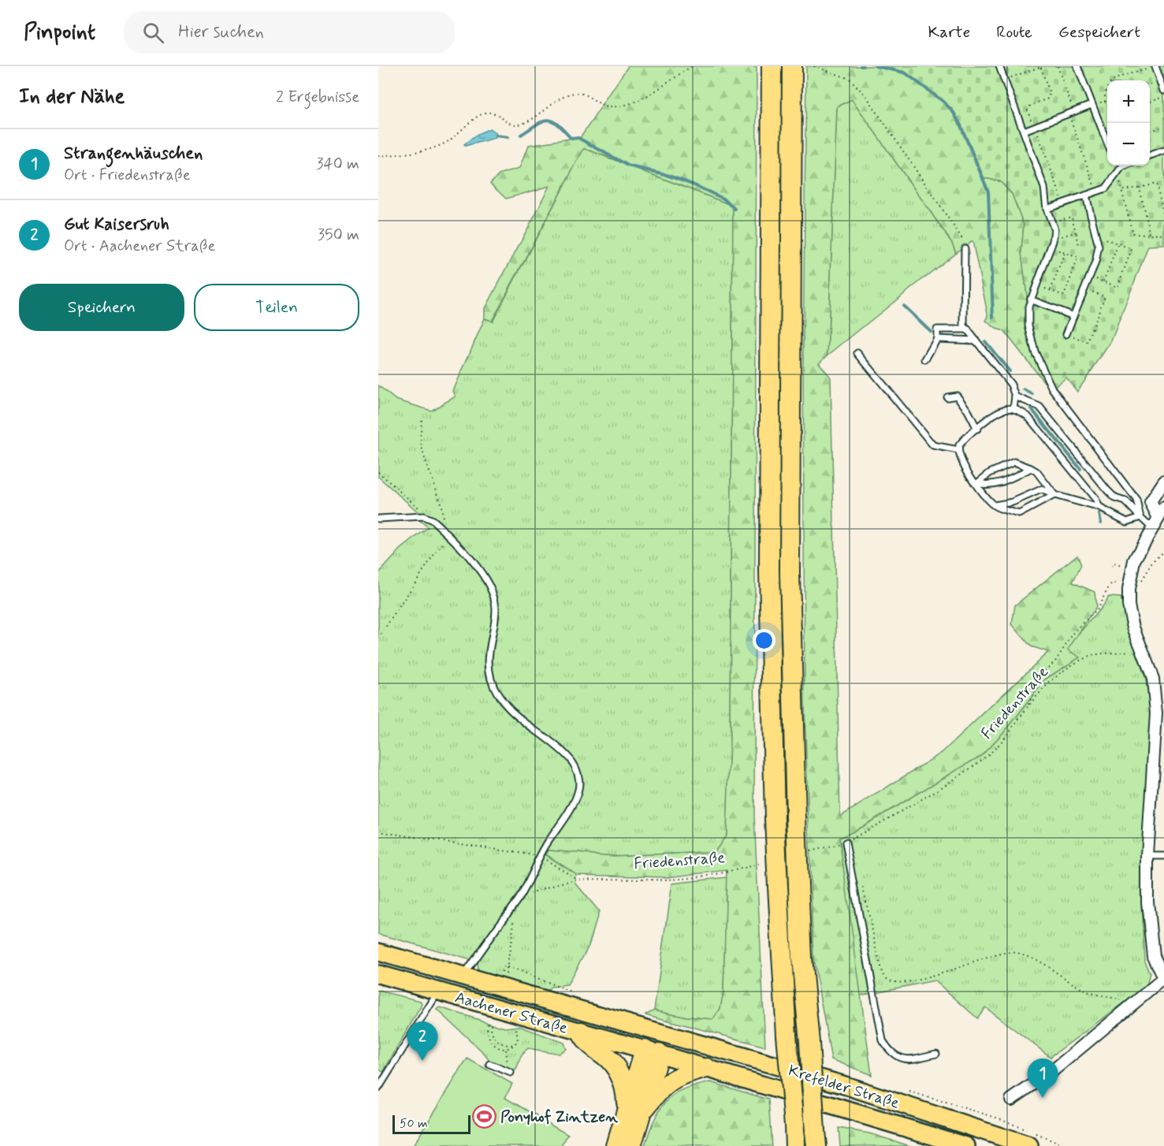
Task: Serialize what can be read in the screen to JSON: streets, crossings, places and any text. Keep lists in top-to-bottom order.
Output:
{
  "streets": {
    "main road": ["Aachener Straße", "Krefelder Straße"],
    "path": ["Friedenstraße"]
  },
  "crossings": [
    ["Aachener Straße", "Krefelder Straße"]
  ],
  "places": {
    "sports": ["Ponyhof Zintzen"]
  },
  "scale_bar": "50 m",
  "page": {
    "header": "Pinpoint",
    "search": "Hier suchen",
    "nav": ["Karte", "Route", "Gespeichert"],
    "heading": ["In der Nähe", "2 Ergebnisse"],
    "map_buttons": ["+", "−"],
    "list": [
      {
        "mark": "1",
        "name": "Strangenhäuschen",
        "note": "Ort · Friedenstraße",
        "value": "340 m"
      },
      {
        "mark": "2",
        "name": "Gut Kaisersruh",
        "note": "Ort · Aachener Straße",
        "value": "350 m"
      }
    ],
    "buttons": ["Speichern", "Teilen"],
    "pins": ["2", "1"],
    "scale": "50 m"
  }
}
